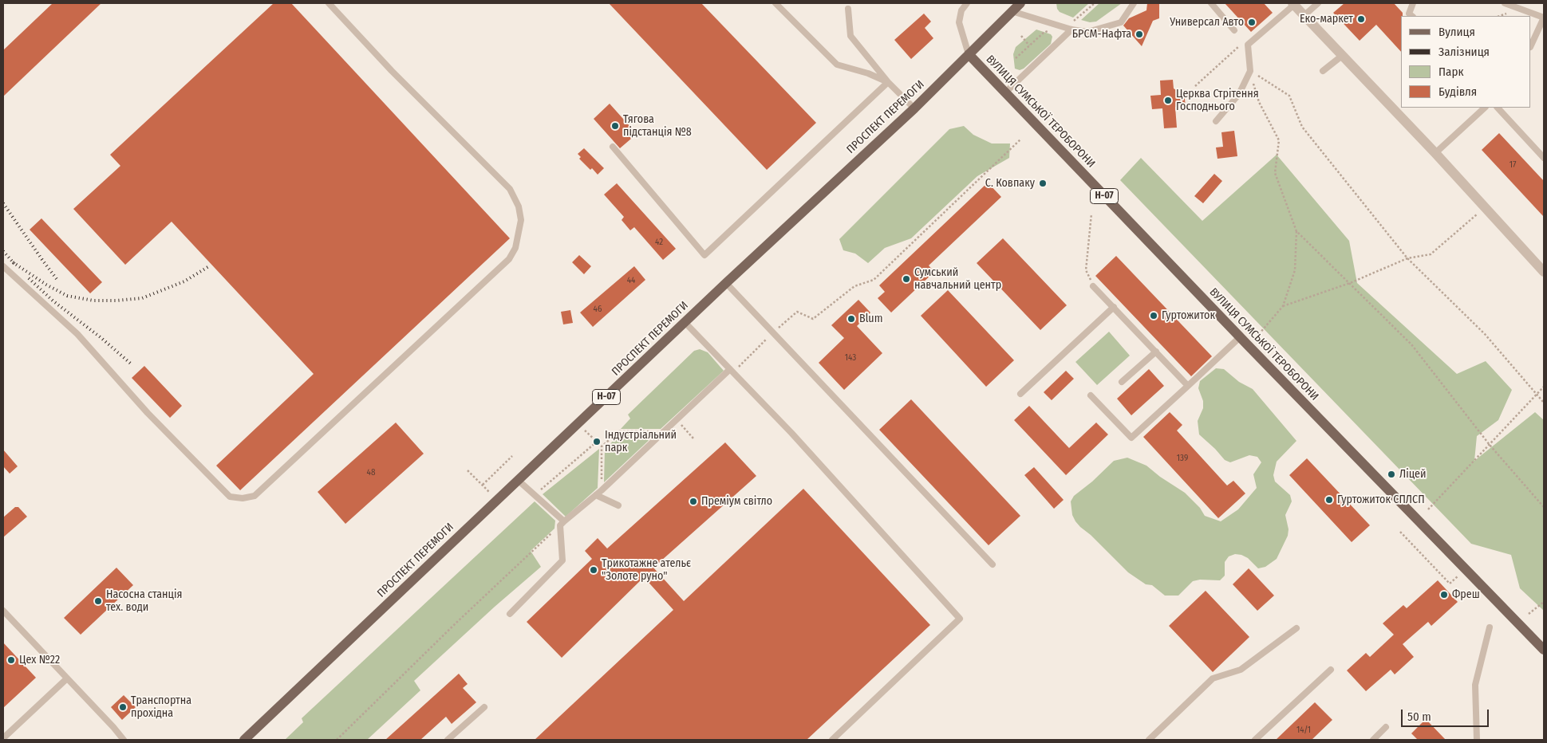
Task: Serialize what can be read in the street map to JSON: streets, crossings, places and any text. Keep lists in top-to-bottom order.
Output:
{
  "streets": {
    "main road": ["ВУЛИЦЯ СУМСЬКОЇ ТЕРОБОРОНИ", "ПРОСПЕКТ ПЕРЕМОГИ", "Н-07"]
  },
  "crossings": [
    ["ВУЛИЦЯ СУМСЬКОЇ ТЕРОБОРОНИ", "ПРОСПЕКТ ПЕРЕМОГИ"]
  ],
  "places": [
    "Еко-маркет",
    "Универсал Авто",
    "БРСМ-Нафта",
    "Церква Стрітення Господнього",
    "Тягова підстанція №8",
    "С. Ковпаку",
    "Сумський навчальний центр",
    "Гуртожиток",
    "Blum",
    "Індустріальний парк",
    "Ліцей",
    "Гуртожиток СПЛСП",
    "Преміум світло",
    "Трикотажне ательє \"Золоте руно\"",
    "Фреш",
    "Насосна станція тех. води",
    "Цех №22",
    "Транспортна прохідна"
  ],
  "house_numbers": [
    "17",
    "42",
    "44",
    "46",
    "143",
    "139",
    "48",
    "14/1"
  ],
  "legend": [
    "Вулиця",
    "Залізниця",
    "Парк",
    "Будівля"
  ],
  "scale_bar": "50 m"
}
